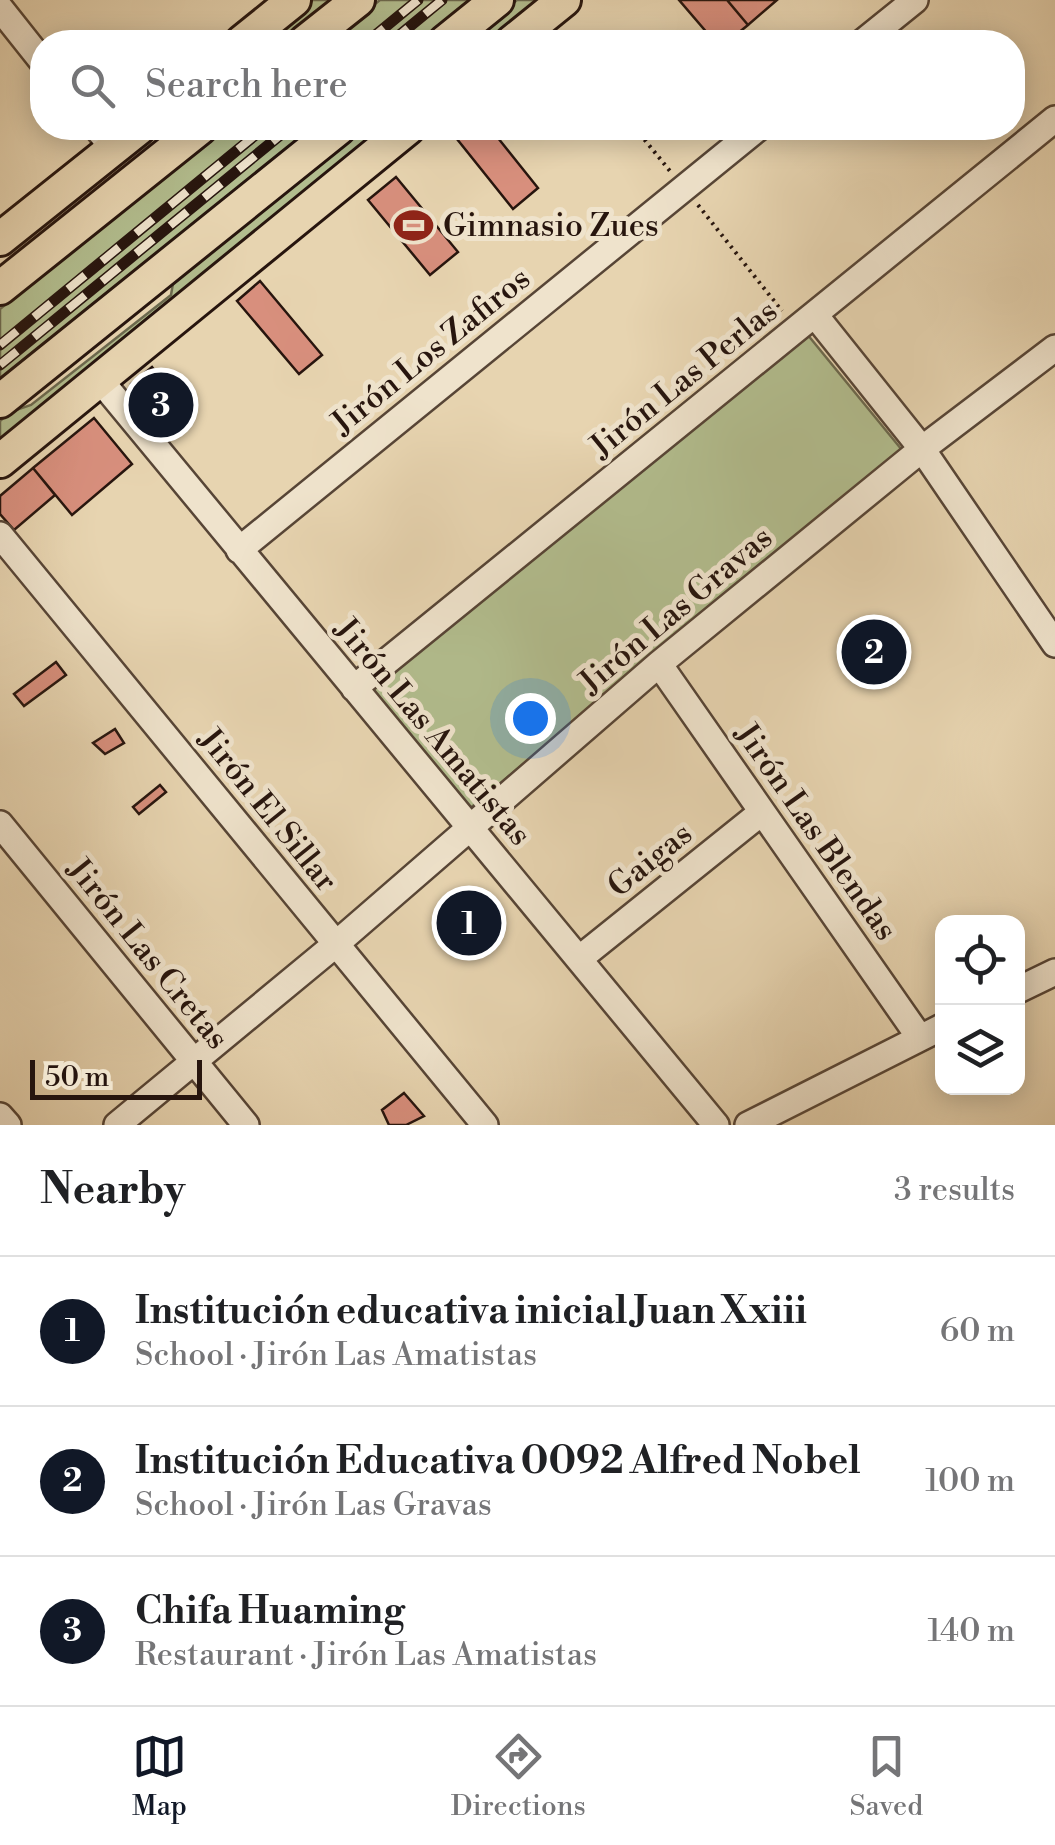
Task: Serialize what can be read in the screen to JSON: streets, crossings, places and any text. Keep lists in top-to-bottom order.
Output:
{
  "streets": {
    "street": [
      "Jirón Los Zafiros",
      "Jirón Las Perlas",
      "Jirón Las Gravas",
      "Jirón Las Amatistas",
      "Jirón El Sillar",
      "Jirón Las Blendas",
      "Gaigas",
      "Jirón Las Cretas"
    ]
  },
  "crossings": [
    ["Jirón Los Zafiros", "Jirón Las Amatistas"],
    ["Jirón Las Perlas", "Jirón Las Amatistas"],
    ["Jirón Las Gravas", "Jirón Las Amatistas"],
    ["Jirón Las Gravas", "Jirón El Sillar"],
    ["Jirón Las Gravas", "Jirón Las Blendas"],
    ["Jirón Las Gravas", "Jirón Las Cretas"],
    ["Jirón Las Amatistas", "Gaigas"],
    ["Jirón Las Blendas", "Gaigas"]
  ],
  "places": {
    "sports": ["Gimnasio Zues"]
  },
  "scale_bar": "50 m",
  "page": {
    "search": "Search here",
    "pins": ["3", "2", "1"],
    "scale": "50 m",
    "heading": ["Nearby", "3 results"],
    "list": [
      {
        "mark": "1",
        "name": "Institución educativa inicial Juan Xxiii",
        "note": "School · Jirón Las Amatistas",
        "value": "60 m"
      },
      {
        "mark": "2",
        "name": "Institución Educativa 0092 Alfred Nobel",
        "note": "School · Jirón Las Gravas",
        "value": "100 m"
      },
      {
        "mark": "3",
        "name": "Chifa Huaming",
        "note": "Restaurant · Jirón Las Amatistas",
        "value": "140 m"
      }
    ],
    "nav": ["Map", "Directions", "Saved"]
  }
}
